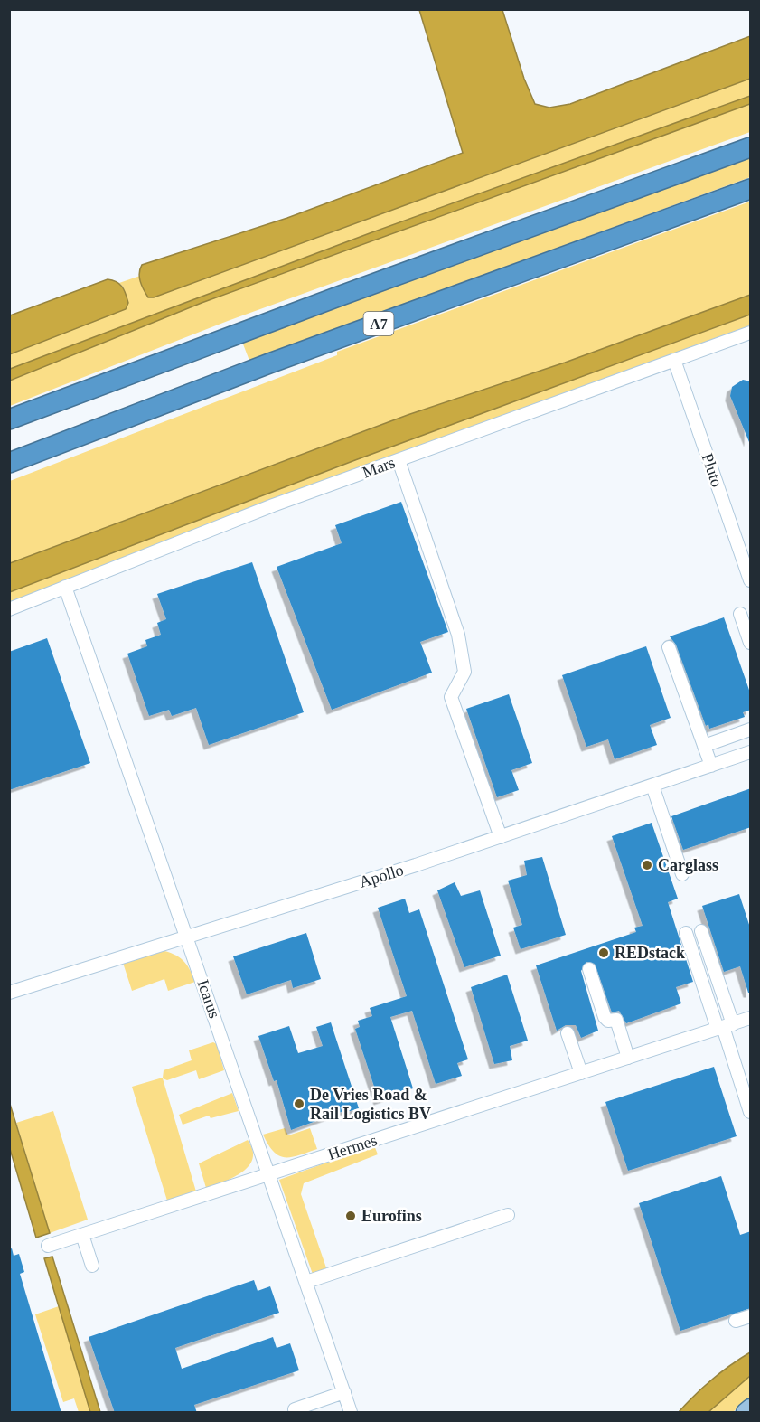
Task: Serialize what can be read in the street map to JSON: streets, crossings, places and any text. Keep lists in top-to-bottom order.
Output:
{
  "streets": {
    "highway": ["A7"],
    "street": [
      "Mars",
      "Pluto",
      "Apollo",
      "Icarus",
      "Hermes"
    ]
  },
  "crossings": [
    ["Mars", "Pluto"],
    ["Mars", "Icarus"],
    ["Apollo", "Icarus"],
    ["Icarus", "Hermes"]
  ],
  "places": [
    "Carglass",
    "REDstack",
    "De Vries Road & Rail Logistics BV",
    "Eurofins"
  ]
}
